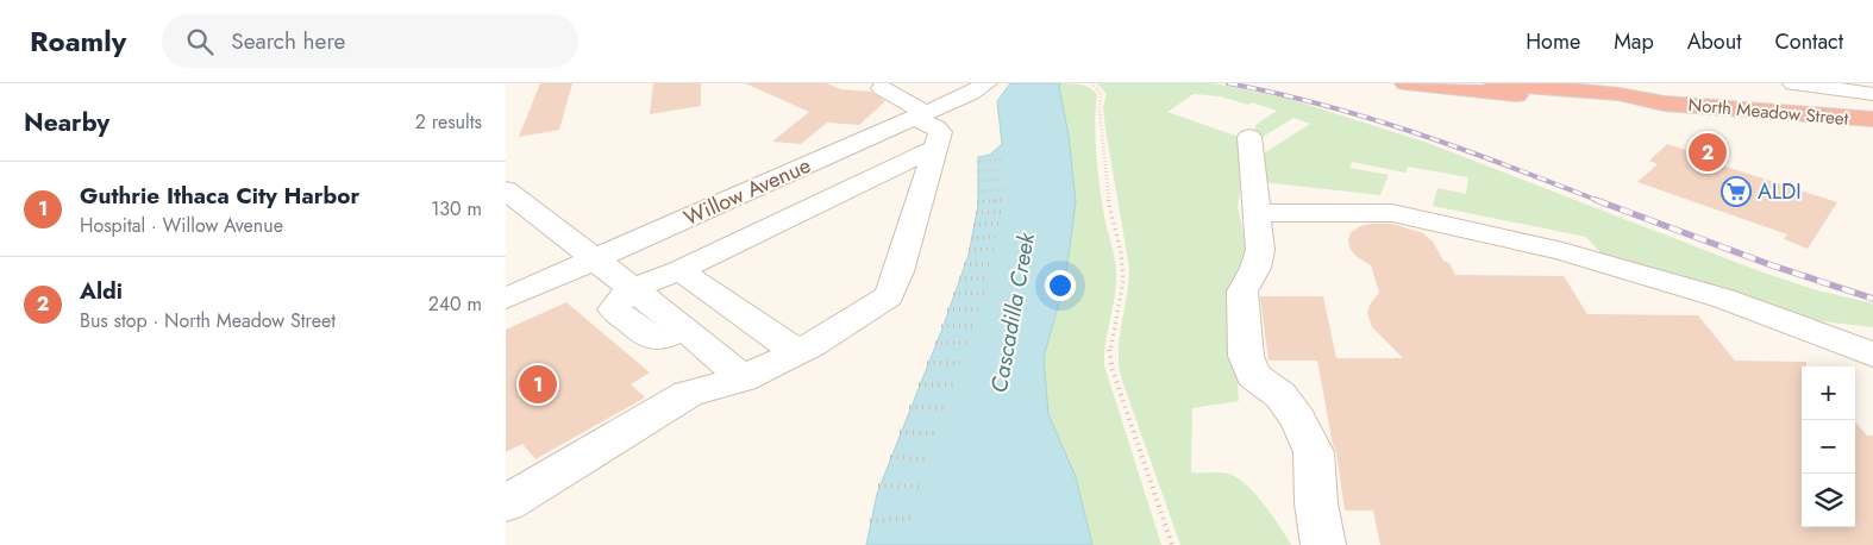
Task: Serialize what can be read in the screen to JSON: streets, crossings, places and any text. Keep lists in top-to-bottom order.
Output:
{
  "streets": {
    "highway": ["North Meadow Street"],
    "street": ["Willow Avenue"]
  },
  "water": ["Cascadilla Creek"],
  "places": {
    "supermarket": ["ALDI"]
  },
  "page": {
    "header": "Roamly",
    "search": "Search here",
    "nav": [
      "Home",
      "Map",
      "About",
      "Contact"
    ],
    "heading": ["Nearby", "2 results"],
    "pins": ["2", "1"],
    "list": [
      {
        "mark": "1",
        "name": "Guthrie Ithaca City Harbor",
        "note": "Hospital · Willow Avenue",
        "value": "130 m"
      },
      {
        "mark": "2",
        "name": "Aldi",
        "note": "Bus stop · North Meadow Street",
        "value": "240 m"
      }
    ],
    "map_buttons": ["+", "−"]
  }
}
